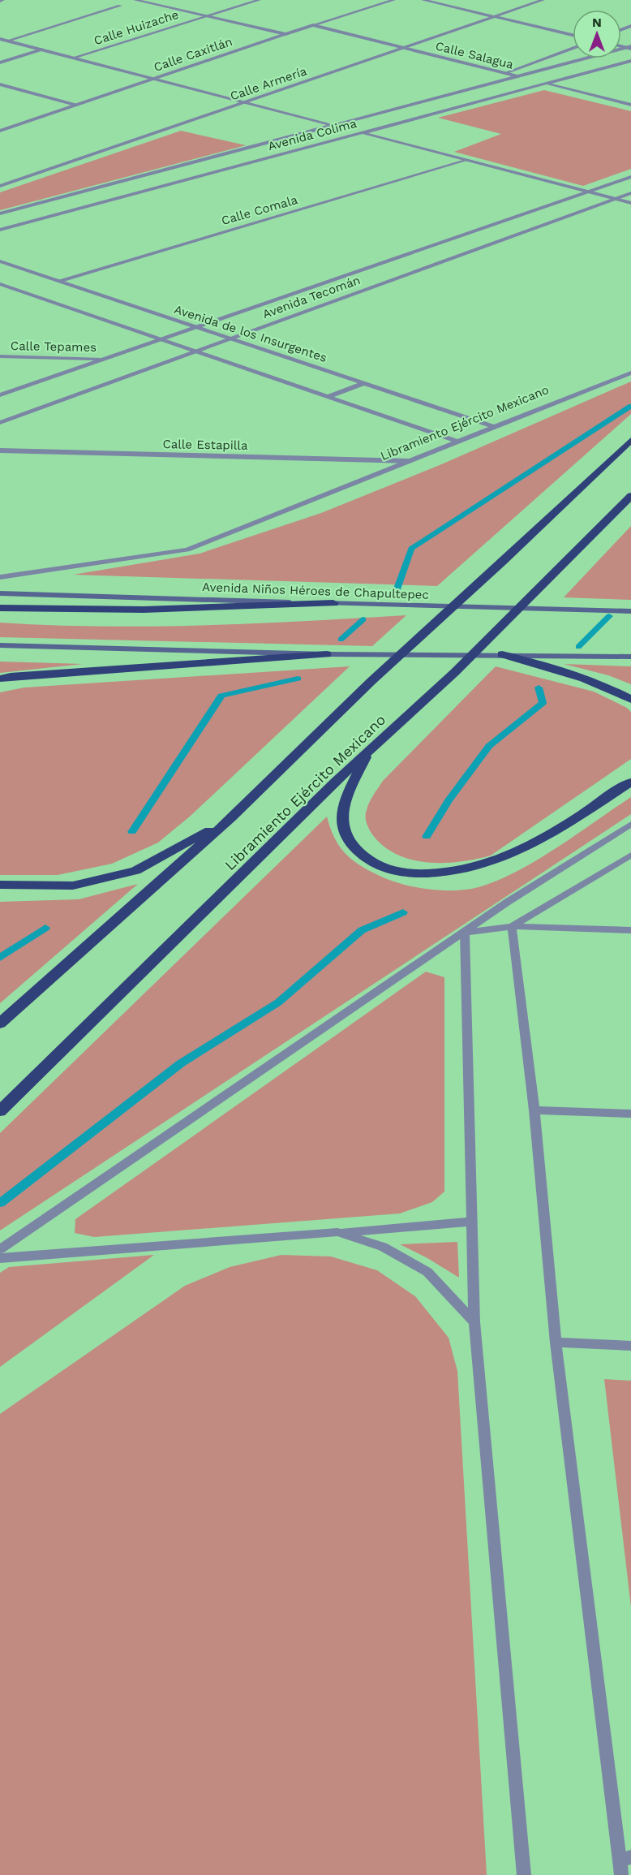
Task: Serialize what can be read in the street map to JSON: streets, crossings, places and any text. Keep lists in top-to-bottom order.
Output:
{
  "streets": {
    "highway": ["Libramiento Ejército Mexicano"],
    "main road": ["Avenida Niños Héroes de Chapultepec"],
    "street": [
      "Calle Huizache",
      "Calle Caxitlán",
      "Calle Salagua",
      "Calle Armería",
      "Avenida Colima",
      "Calle Comala",
      "Avenida Tecomán",
      "Avenida de los Insurgentes",
      "Calle Tepames",
      "Calle Estapilla"
    ]
  },
  "crossings": [
    ["Calle Caxitlán", "Calle Salagua"],
    ["Calle Salagua", "Calle Armería"],
    ["Calle Salagua", "Avenida Colima"],
    ["Calle Comala", "Avenida de los Insurgentes"],
    ["Avenida Tecomán", "Avenida de los Insurgentes"],
    ["Avenida Tecomán", "Calle Tepames"],
    ["Avenida de los Insurgentes", "Libramiento Ejército Mexicano"],
    ["Libramiento Ejército Mexicano", "Calle Estapilla"]
  ],
  "north": "top"
}
